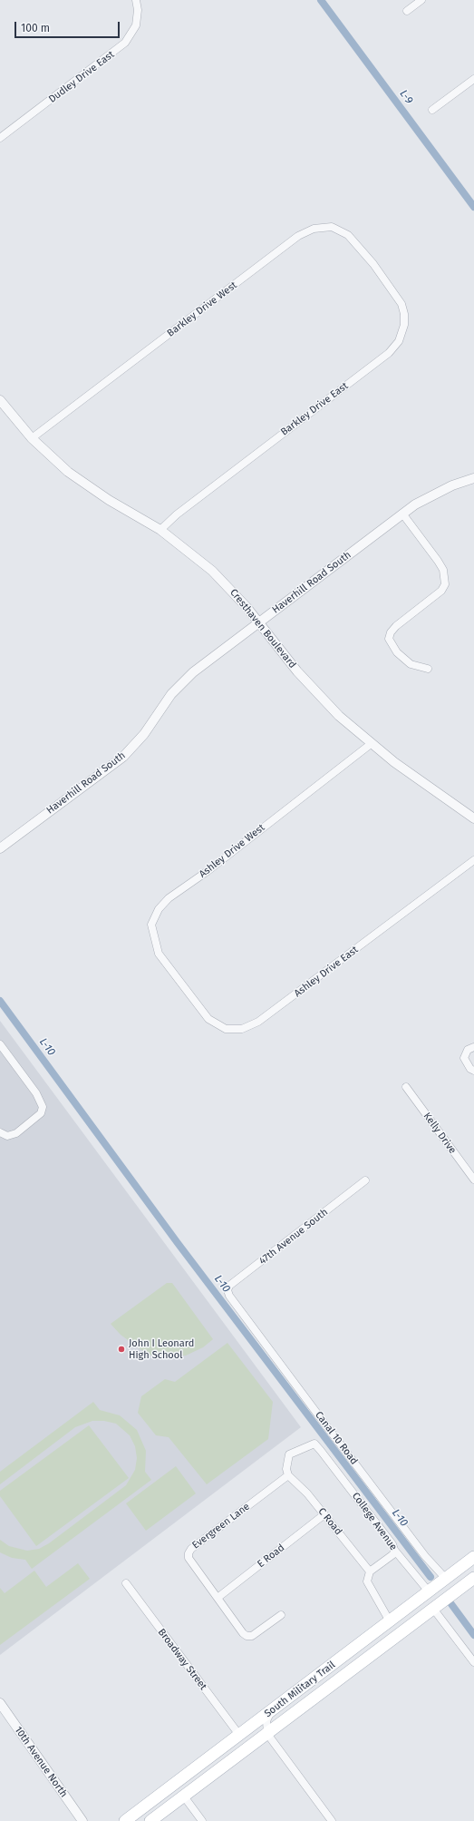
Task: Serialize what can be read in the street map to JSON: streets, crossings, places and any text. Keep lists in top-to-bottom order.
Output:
{
  "streets": {
    "main road": ["South Military Trail"],
    "street": [
      "Dudley Drive East",
      "Barkley Drive West",
      "Barkley Drive East",
      "Haverhill Road South",
      "Cresthaven Boulevard",
      "Ashley Drive West",
      "Ashley Drive East",
      "Kelly Drive",
      "47th Avenue South",
      "Canal 10 Road",
      "C Road",
      "College Avenue",
      "Evergreen Lane",
      "E Road",
      "Broadway Street",
      "10th Avenue North"
    ]
  },
  "crossings": [
    ["Barkley Drive West", "Barkley Drive East"],
    ["Barkley Drive West", "Cresthaven Boulevard"],
    ["Barkley Drive East", "Cresthaven Boulevard"],
    ["Haverhill Road South", "Cresthaven Boulevard"],
    ["Cresthaven Boulevard", "Ashley Drive West"],
    ["Ashley Drive West", "Ashley Drive East"],
    ["47th Avenue South", "Canal 10 Road"],
    ["Canal 10 Road", "South Military Trail"],
    ["C Road", "College Avenue"],
    ["C Road", "Evergreen Lane"],
    ["C Road", "E Road"],
    ["College Avenue", "Evergreen Lane"],
    ["College Avenue", "South Military Trail"],
    ["Evergreen Lane", "E Road"],
    ["Broadway Street", "South Military Trail"]
  ],
  "water": ["L-9", "L-10"],
  "places": ["John I Leonard High School"],
  "scale_bar": "100 m"
}
